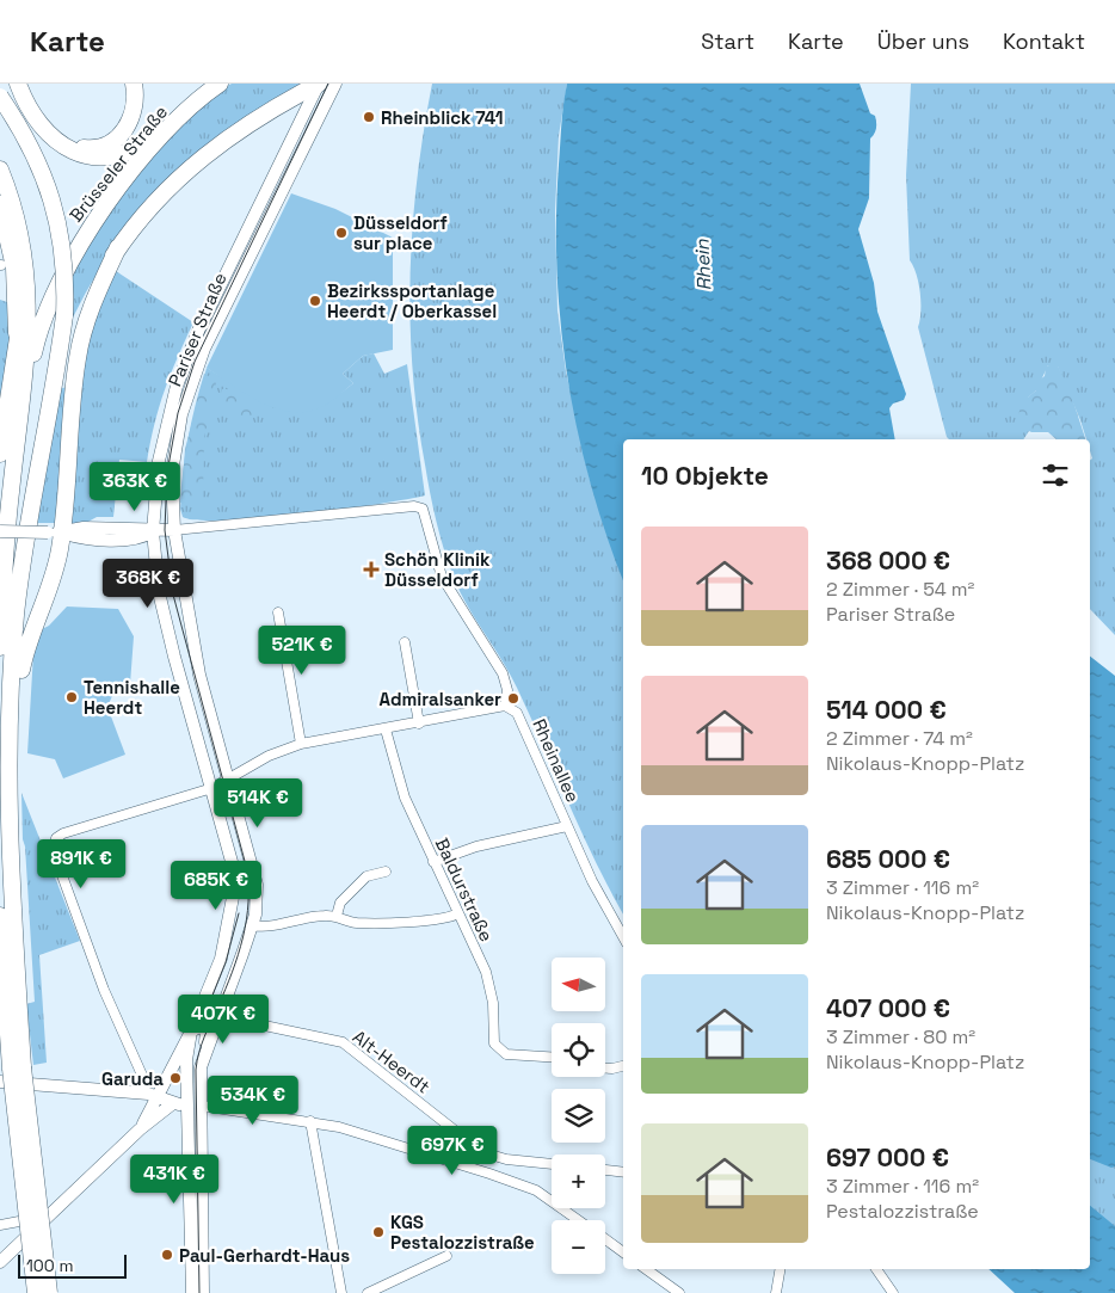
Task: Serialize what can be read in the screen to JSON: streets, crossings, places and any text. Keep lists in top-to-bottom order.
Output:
{
  "streets": {
    "highway": ["Brüsseler Straße"],
    "main road": ["Pariser Straße"],
    "street": ["Rheinallee", "Baldurstraße", "Alt-Heerdt"]
  },
  "crossings": [
    ["Brüsseler Straße", "Pariser Straße"]
  ],
  "water": ["Rhein"],
  "places": {
    "other": [
      "Rheinblick 741",
      "Düsseldorf sur place",
      "Bezirkssportanlage Heerdt / Oberkassel",
      "Tennishalle Heerdt",
      "Admiralsanker",
      "Garuda",
      "KGS Pestalozzistraße",
      "Paul-Gerhardt-Haus"
    ],
    "health": ["Schön Klinik Düsseldorf"]
  },
  "scale_bar": "100 m",
  "north": "left",
  "page": {
    "header": "Karte",
    "nav": [
      "Start",
      "Karte",
      "Über uns",
      "Kontakt"
    ],
    "heading": "10 Objekte",
    "price": [
      "363K €",
      "368K €",
      "521K €",
      "514K €",
      "891K €",
      "685K €",
      "407K €",
      "534K €",
      "697K €",
      "431K €"
    ],
    "list": [
      {
        "name": "368 000 €",
        "note": "2 Zimmer · 54 m² · Pariser Straße"
      },
      {
        "name": "514 000 €",
        "note": "2 Zimmer · 74 m² · Nikolaus-Knopp-Platz"
      },
      {
        "name": "685 000 €",
        "note": "3 Zimmer · 116 m² · Nikolaus-Knopp-Platz"
      },
      {
        "name": "407 000 €",
        "note": "3 Zimmer · 80 m² · Nikolaus-Knopp-Platz"
      },
      {
        "name": "697 000 €",
        "note": "3 Zimmer · 116 m² · Pestalozzistraße"
      }
    ],
    "map_buttons": ["+", "−"],
    "scale": "100 m"
  }
}
